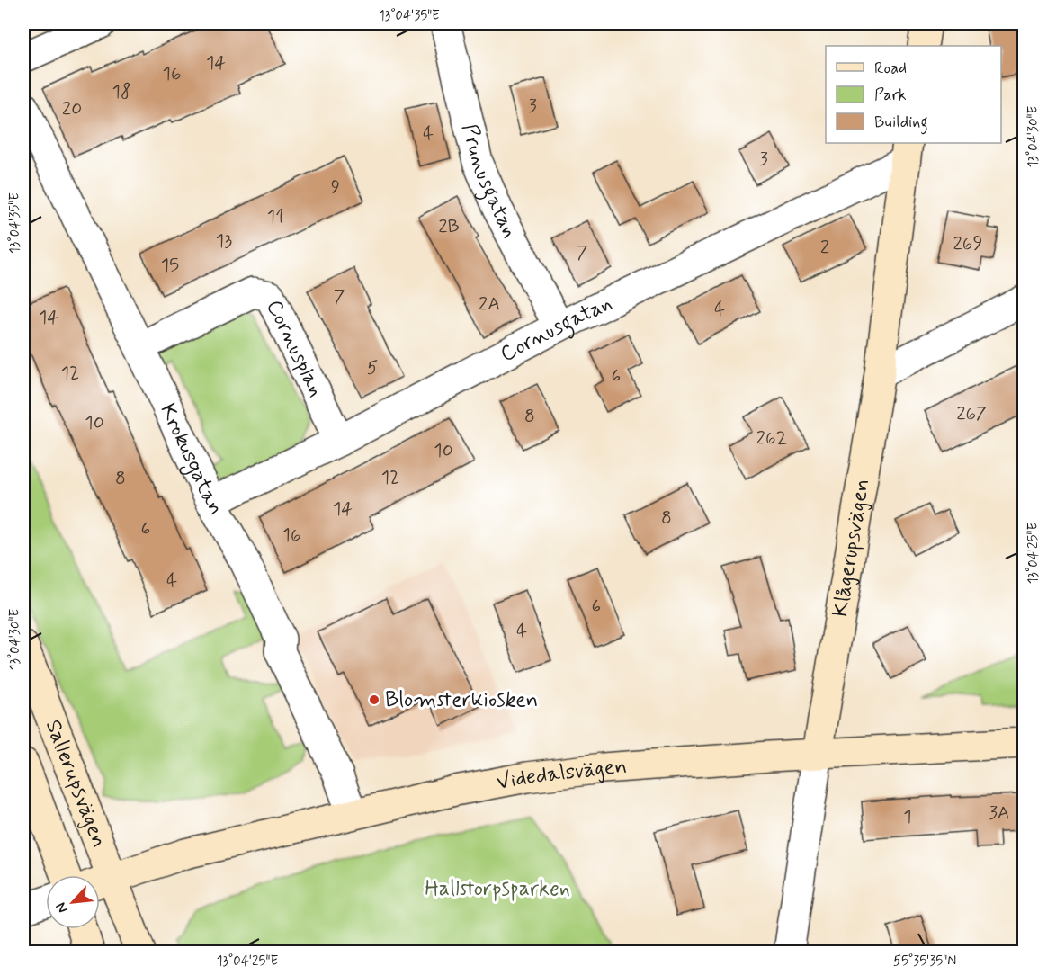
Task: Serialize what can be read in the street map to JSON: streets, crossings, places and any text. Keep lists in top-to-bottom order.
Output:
{
  "streets": {
    "street": [
      "Prunusgatan",
      "Cornusgatan",
      "Cornusplan",
      "Krokusgatan",
      "Klågerupsvägen",
      "Videdalsvägen",
      "Sallerupsvägen"
    ]
  },
  "crossings": [
    ["Prunusgatan", "Cornusgatan"],
    ["Cornusgatan", "Cornusplan"],
    ["Cornusgatan", "Krokusgatan"],
    ["Cornusgatan", "Klågerupsvägen"],
    ["Cornusplan", "Krokusgatan"],
    ["Krokusgatan", "Videdalsvägen"],
    ["Klågerupsvägen", "Videdalsvägen"],
    ["Videdalsvägen", "Sallerupsvägen"]
  ],
  "parks": ["Hallstorpsparken"],
  "places": ["Blomsterkiosken"],
  "house_numbers": [
    "14",
    "16",
    "18",
    "3",
    "20",
    "4",
    "3",
    "9",
    "11",
    "2B",
    "13",
    "269",
    "2",
    "7",
    "15",
    "7",
    "2A",
    "4",
    "14",
    "5",
    "12",
    "6",
    "267",
    "8",
    "10",
    "262",
    "10",
    "12",
    "8",
    "14",
    "8",
    "6",
    "16",
    "4",
    "6",
    "4",
    "3A",
    "1"
  ],
  "legend": ["Road", "Park", "Building"],
  "north": "bottom left",
  "coordinates": [
    "13°04'35\"E",
    "13°04'30\"E",
    "13°04'25\"E",
    "55°35'35\"N"
  ]
}
